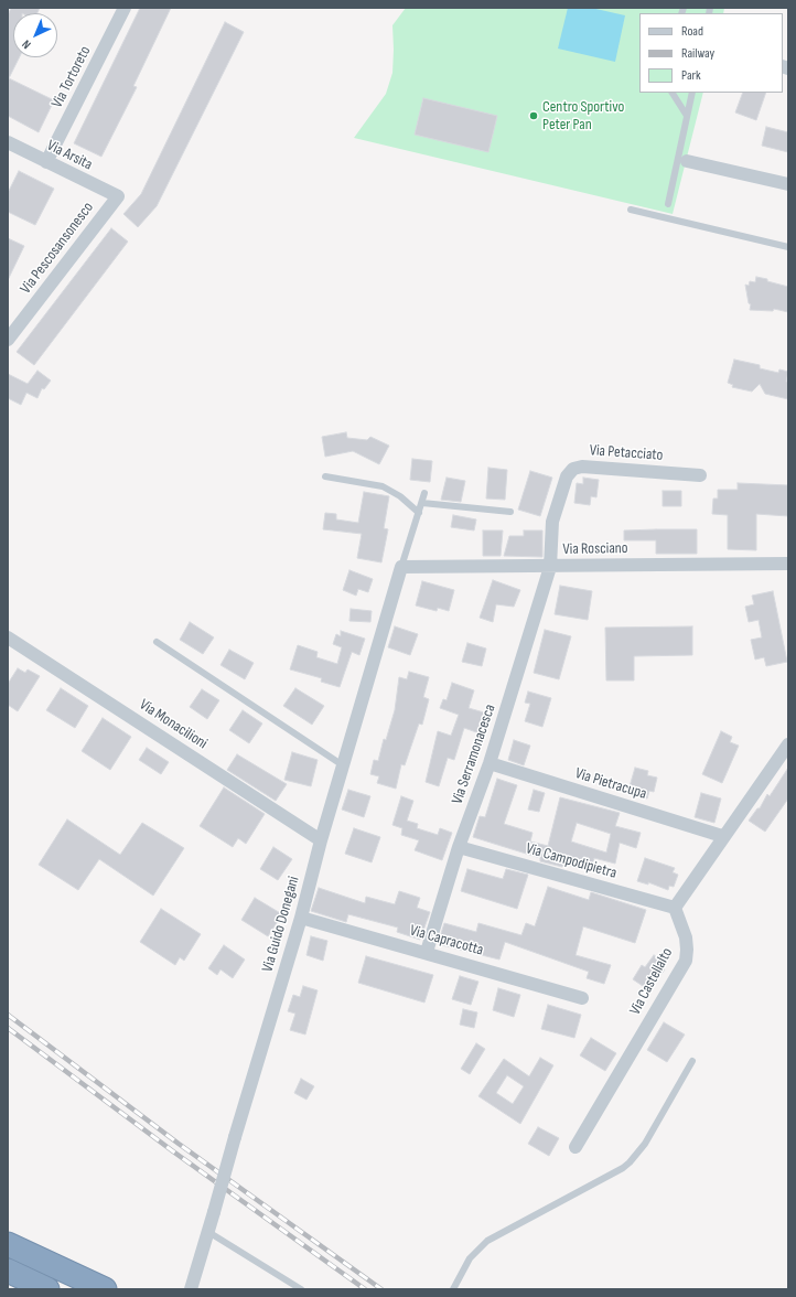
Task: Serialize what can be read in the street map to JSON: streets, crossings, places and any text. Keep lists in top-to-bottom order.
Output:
{
  "streets": {
    "street": [
      "Via Tortoreto",
      "Via Arsita",
      "Via Pescosansonesco",
      "Via Petacciato",
      "Via Rosciano",
      "Via Monacilioni",
      "Via Serramonacesca",
      "Via Pietracupa",
      "Via Campodipietra",
      "Via Guido Donegani",
      "Via Capracotta",
      "Via Castellalto"
    ]
  },
  "crossings": [
    ["Via Tortoreto", "Via Arsita"],
    ["Via Arsita", "Via Pescosansonesco"],
    ["Via Petacciato", "Via Rosciano"],
    ["Via Petacciato", "Via Serramonacesca"],
    ["Via Rosciano", "Via Serramonacesca"],
    ["Via Rosciano", "Via Guido Donegani"],
    ["Via Monacilioni", "Via Guido Donegani"],
    ["Via Serramonacesca", "Via Pietracupa"],
    ["Via Serramonacesca", "Via Campodipietra"],
    ["Via Serramonacesca", "Via Capracotta"],
    ["Via Campodipietra", "Via Castellalto"],
    ["Via Guido Donegani", "Via Capracotta"]
  ],
  "places": ["Centro Sportivo Peter Pan"],
  "legend": ["Road", "Railway", "Park"],
  "north": "bottom left"
}
